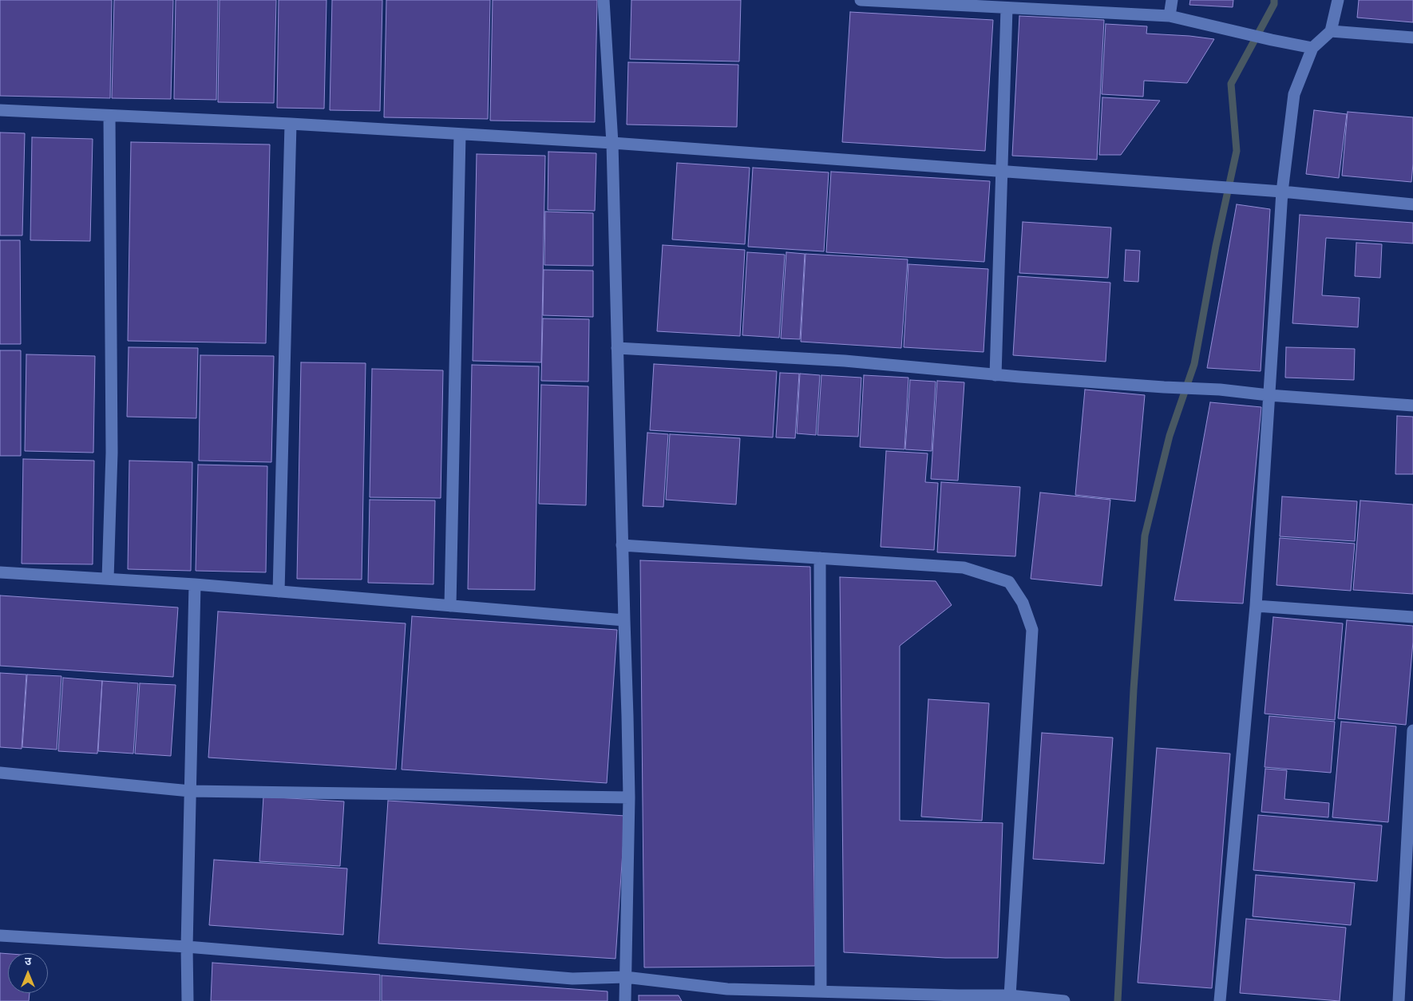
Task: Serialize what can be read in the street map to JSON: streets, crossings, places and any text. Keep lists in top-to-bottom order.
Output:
{
  "north": "top"
}
